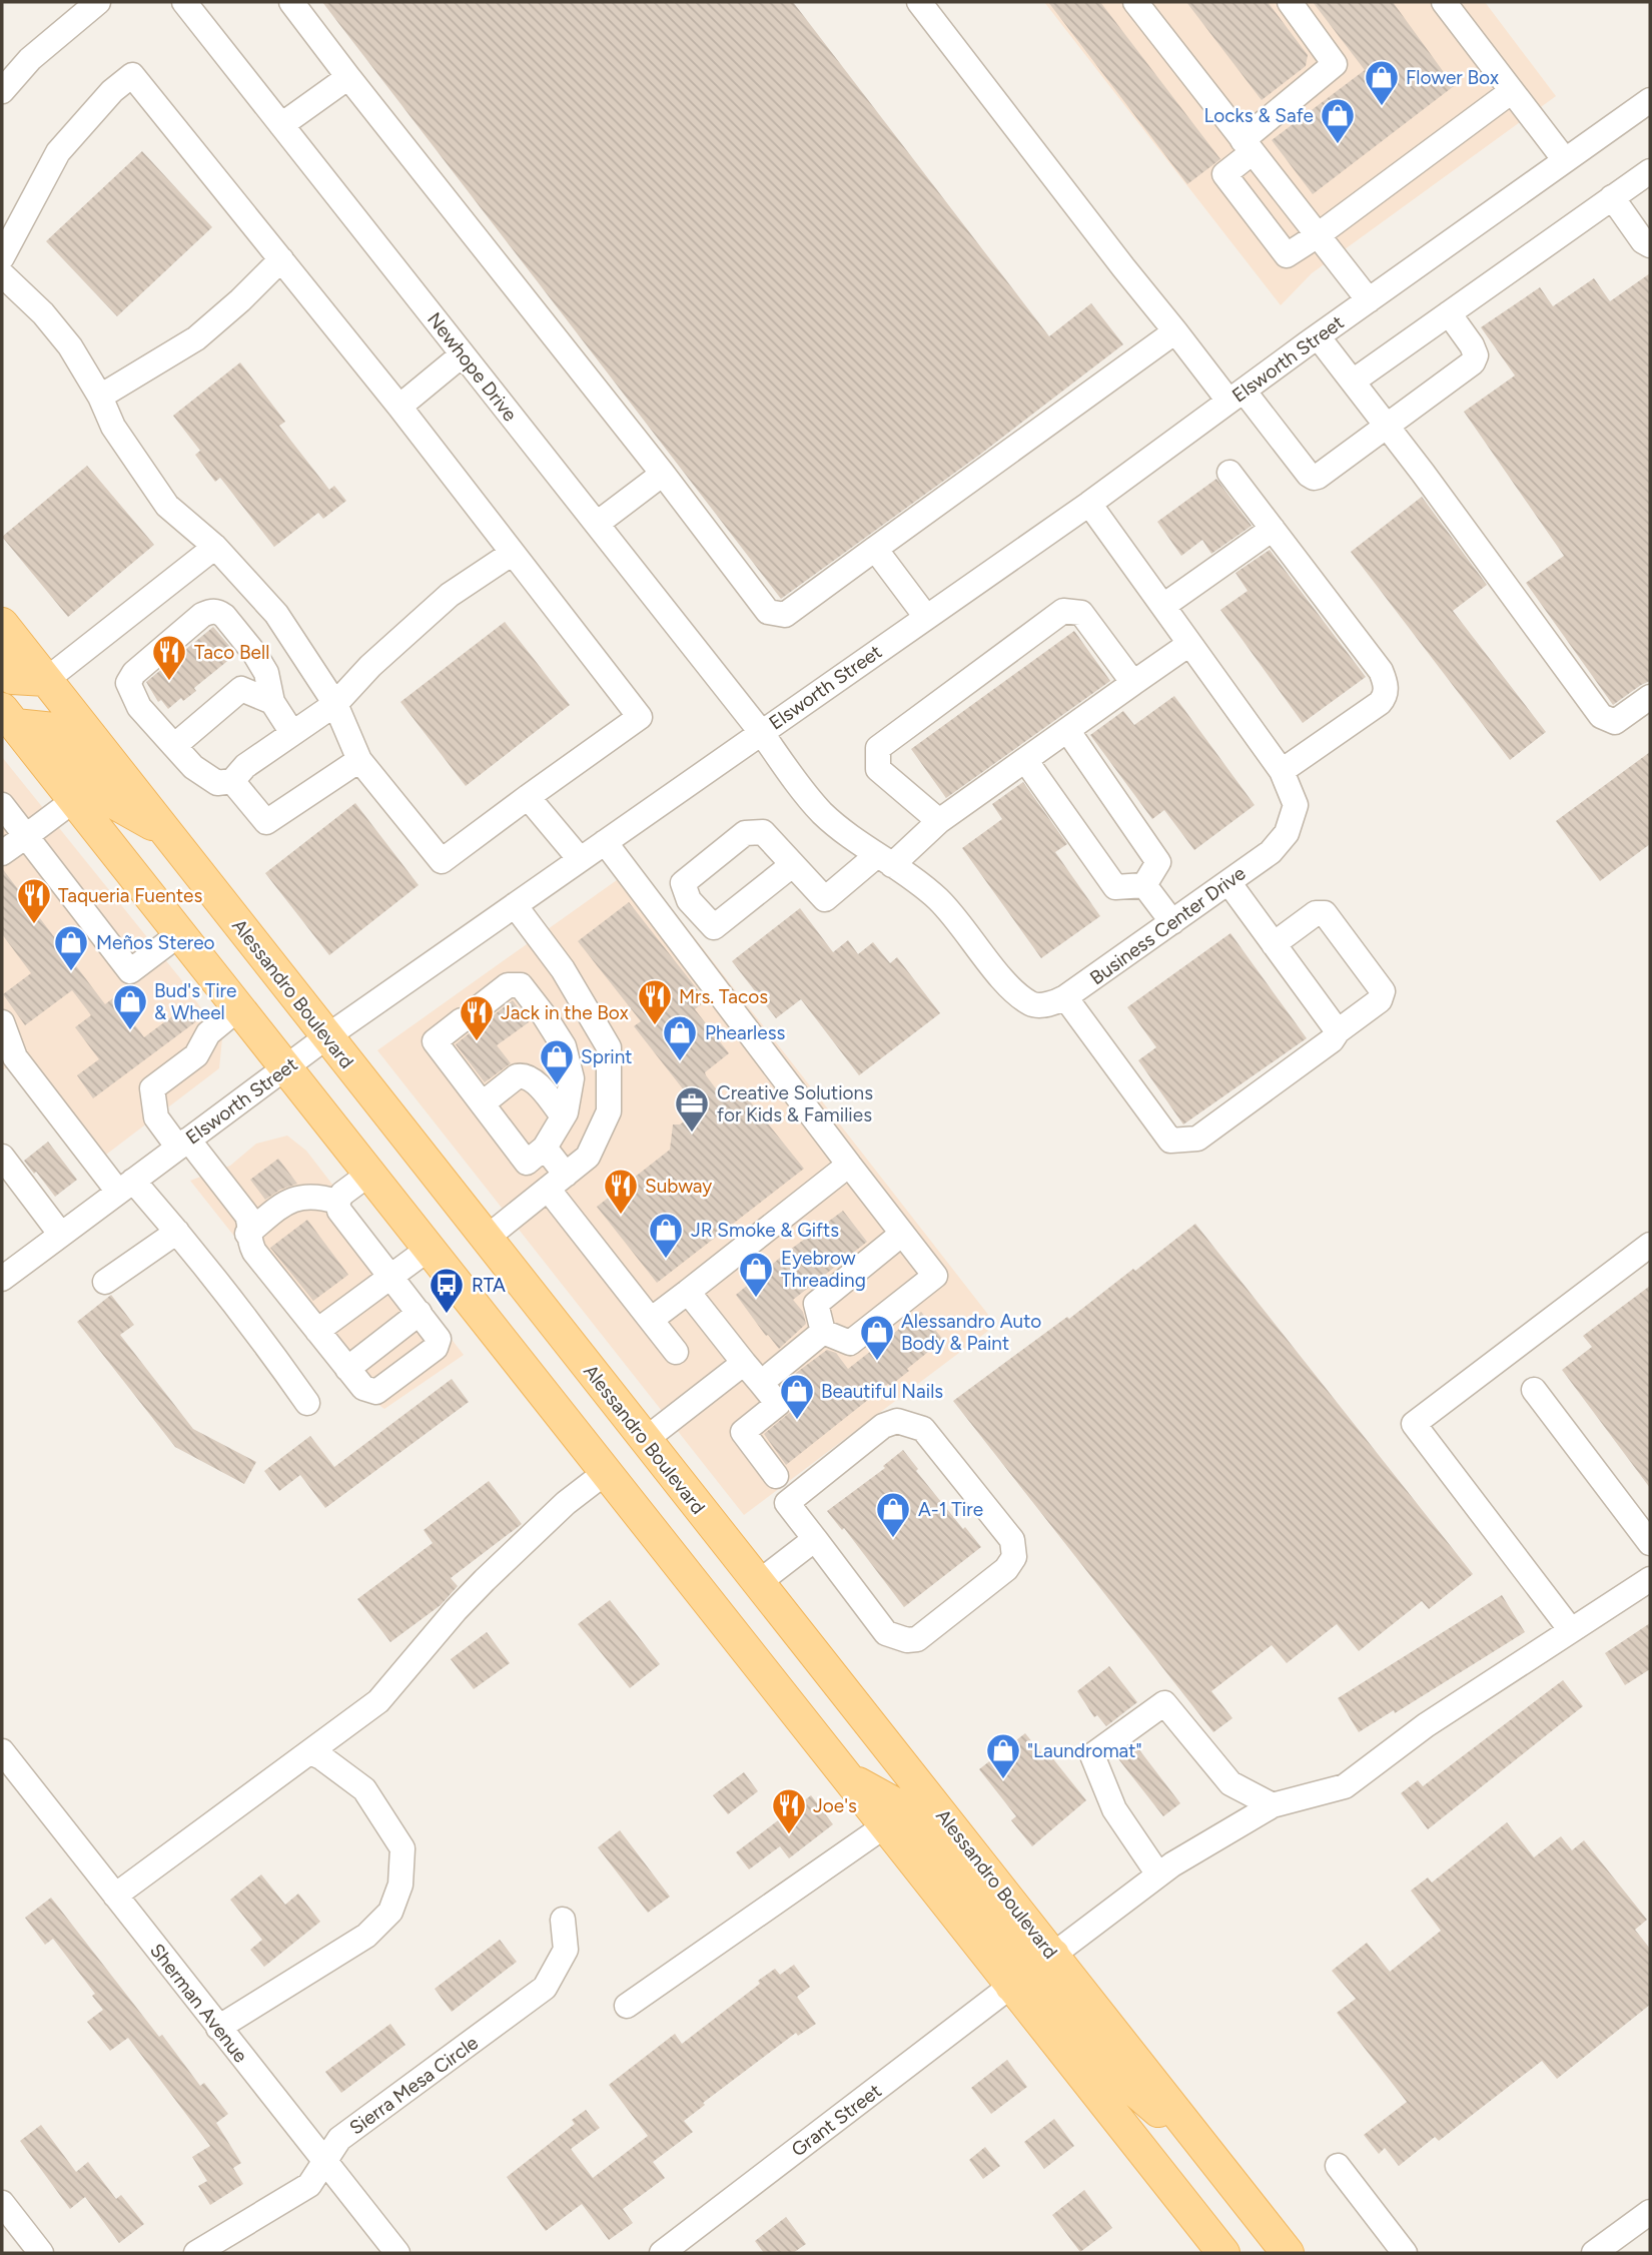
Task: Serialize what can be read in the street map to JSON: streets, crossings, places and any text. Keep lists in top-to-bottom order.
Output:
{
  "streets": {
    "main road": ["Alessandro Boulevard"],
    "street": [
      "Elsworth Street",
      "Newhope Drive",
      "Business Center Drive",
      "Sherman Avenue",
      "Sierra Mesa Circle",
      "Grant Street"
    ]
  },
  "crossings": [
    ["Elsworth Street", "Newhope Drive"],
    ["Elsworth Street", "Business Center Drive"],
    ["Elsworth Street", "Alessandro Boulevard"],
    ["Newhope Drive", "Business Center Drive"],
    ["Sherman Avenue", "Sierra Mesa Circle"]
  ],
  "places": {
    "shop": [
      "Flower Box",
      "Locks & Safe",
      "Meños Stereo",
      "Bud's Tire & Wheel",
      "Phearless",
      "Sprint",
      "JR Smoke & Gifts",
      "Eyebrow Threading",
      "Alessandro Auto Body & Paint",
      "Beautiful Nails",
      "A-1 Tire",
      "\"Laundromat\""
    ],
    "restaurant": [
      "Taco Bell",
      "Taqueria Fuentes",
      "Mrs. Tacos",
      "Jack in the Box",
      "Subway",
      "Joe's"
    ],
    "office": ["Creative Solutions for Kids & Families"],
    "bus stop": ["RTA"]
  }
}
